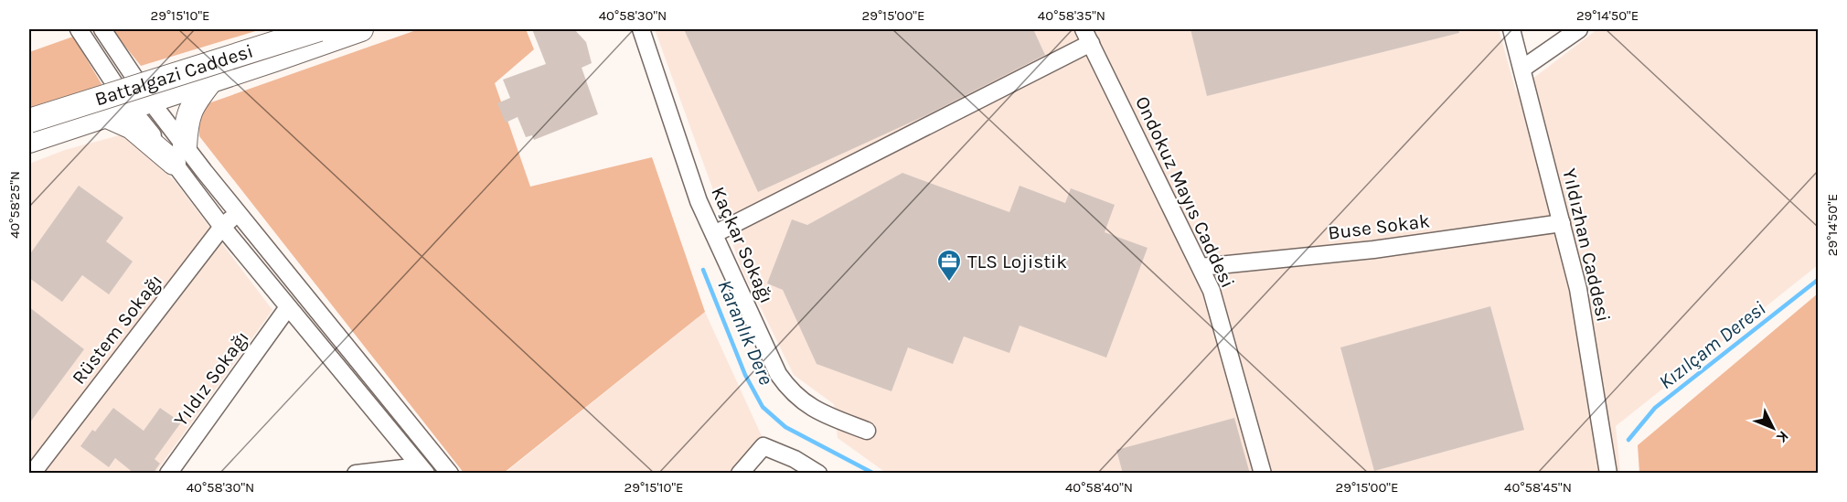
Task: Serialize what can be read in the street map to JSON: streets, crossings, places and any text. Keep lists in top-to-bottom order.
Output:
{
  "streets": {
    "main road": ["Battalgazi Caddesi"],
    "street": [
      "Ondokuz Mayıs Caddesi",
      "Buse Sokak",
      "Kaçkar Sokağı",
      "Yıldızhan Caddesi",
      "Rüstem Sokağı",
      "Yıldız Sokağı"
    ]
  },
  "crossings": [
    ["Ondokuz Mayıs Caddesi", "Buse Sokak"],
    ["Buse Sokak", "Yıldızhan Caddesi"]
  ],
  "water": ["Karanlık Dere", "Kızılçam Deresi"],
  "places": {
    "office": ["TLS Lojistik"]
  },
  "north": "bottom right",
  "coordinates": [
    "29°15'10\"E",
    "40°58'30\"N",
    "29°15'00\"E",
    "40°58'35\"N",
    "29°14'50\"E",
    "40°58'25\"N",
    "40°58'40\"N",
    "40°58'45\"N"
  ]
}
